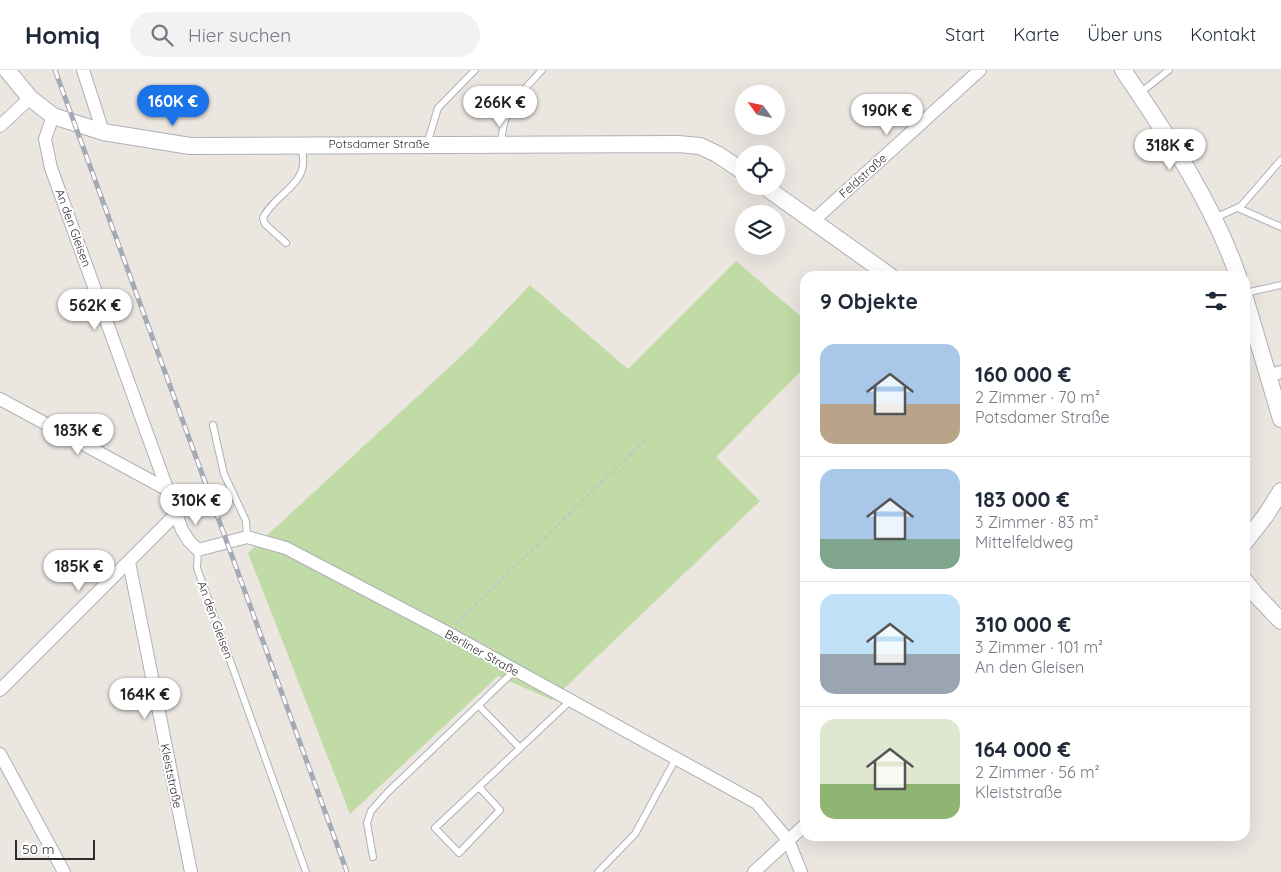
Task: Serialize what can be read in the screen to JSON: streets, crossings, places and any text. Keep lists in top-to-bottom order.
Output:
{
  "streets": {
    "street": [
      "Potsdamer Straße",
      "Feldstraße",
      "An den Gleisen",
      "Berliner Straße",
      "Kleiststraße"
    ]
  },
  "crossings": [
    ["Potsdamer Straße", "An den Gleisen"]
  ],
  "scale_bar": "50 m",
  "north": "top left",
  "page": {
    "header": "Homiq",
    "search": "Hier suchen",
    "nav": [
      "Start",
      "Karte",
      "Über uns",
      "Kontakt"
    ],
    "price": [
      "160K €",
      "266K €",
      "190K €",
      "318K €",
      "562K €",
      "183K €",
      "310K €",
      "185K €",
      "164K €"
    ],
    "heading": "9 Objekte",
    "list": [
      {
        "name": "160 000 €",
        "note": "2 Zimmer · 70 m² · Potsdamer Straße"
      },
      {
        "name": "183 000 €",
        "note": "3 Zimmer · 83 m² · Mittelfeldweg"
      },
      {
        "name": "310 000 €",
        "note": "3 Zimmer · 101 m² · An den Gleisen"
      },
      {
        "name": "164 000 €",
        "note": "2 Zimmer · 56 m² · Kleiststraße"
      }
    ],
    "scale": "50 m"
  }
}
